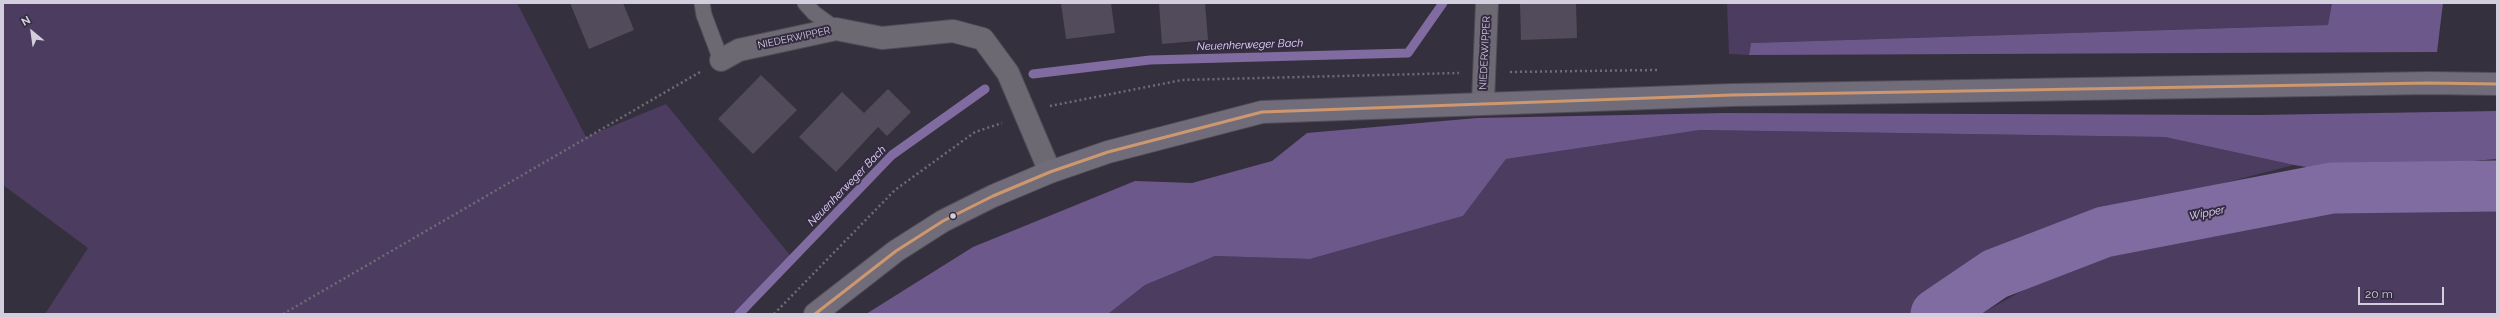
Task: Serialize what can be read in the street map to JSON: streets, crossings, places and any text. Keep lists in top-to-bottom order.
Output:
{
  "streets": {
    "street": ["NIEDERWIPPER"]
  },
  "water": ["Neuenherweger Bach", "Wipper"],
  "scale_bar": "20 m",
  "north": "top left"
}
